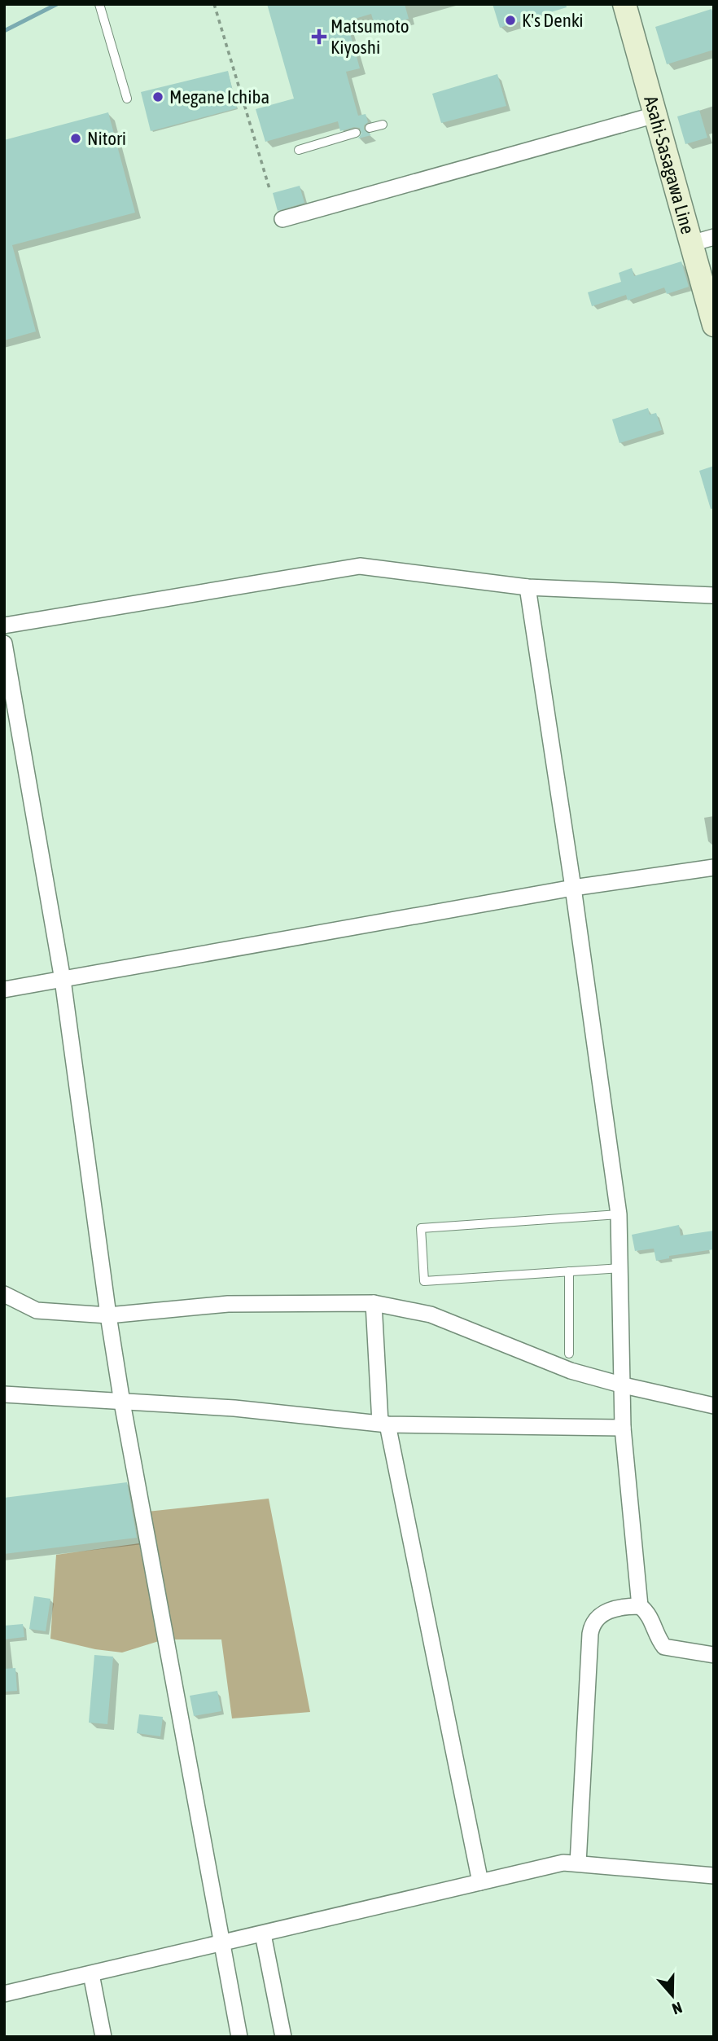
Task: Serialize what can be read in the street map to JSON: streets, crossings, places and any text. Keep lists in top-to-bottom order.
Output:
{
  "streets": {
    "main road": ["Asahi-Sasagawa Line"]
  },
  "places": {
    "other": ["K's Denki", "Megane Ichiba", "Nitori"],
    "health": ["Matsumoto Kiyoshi"]
  },
  "north": "bottom"
}
